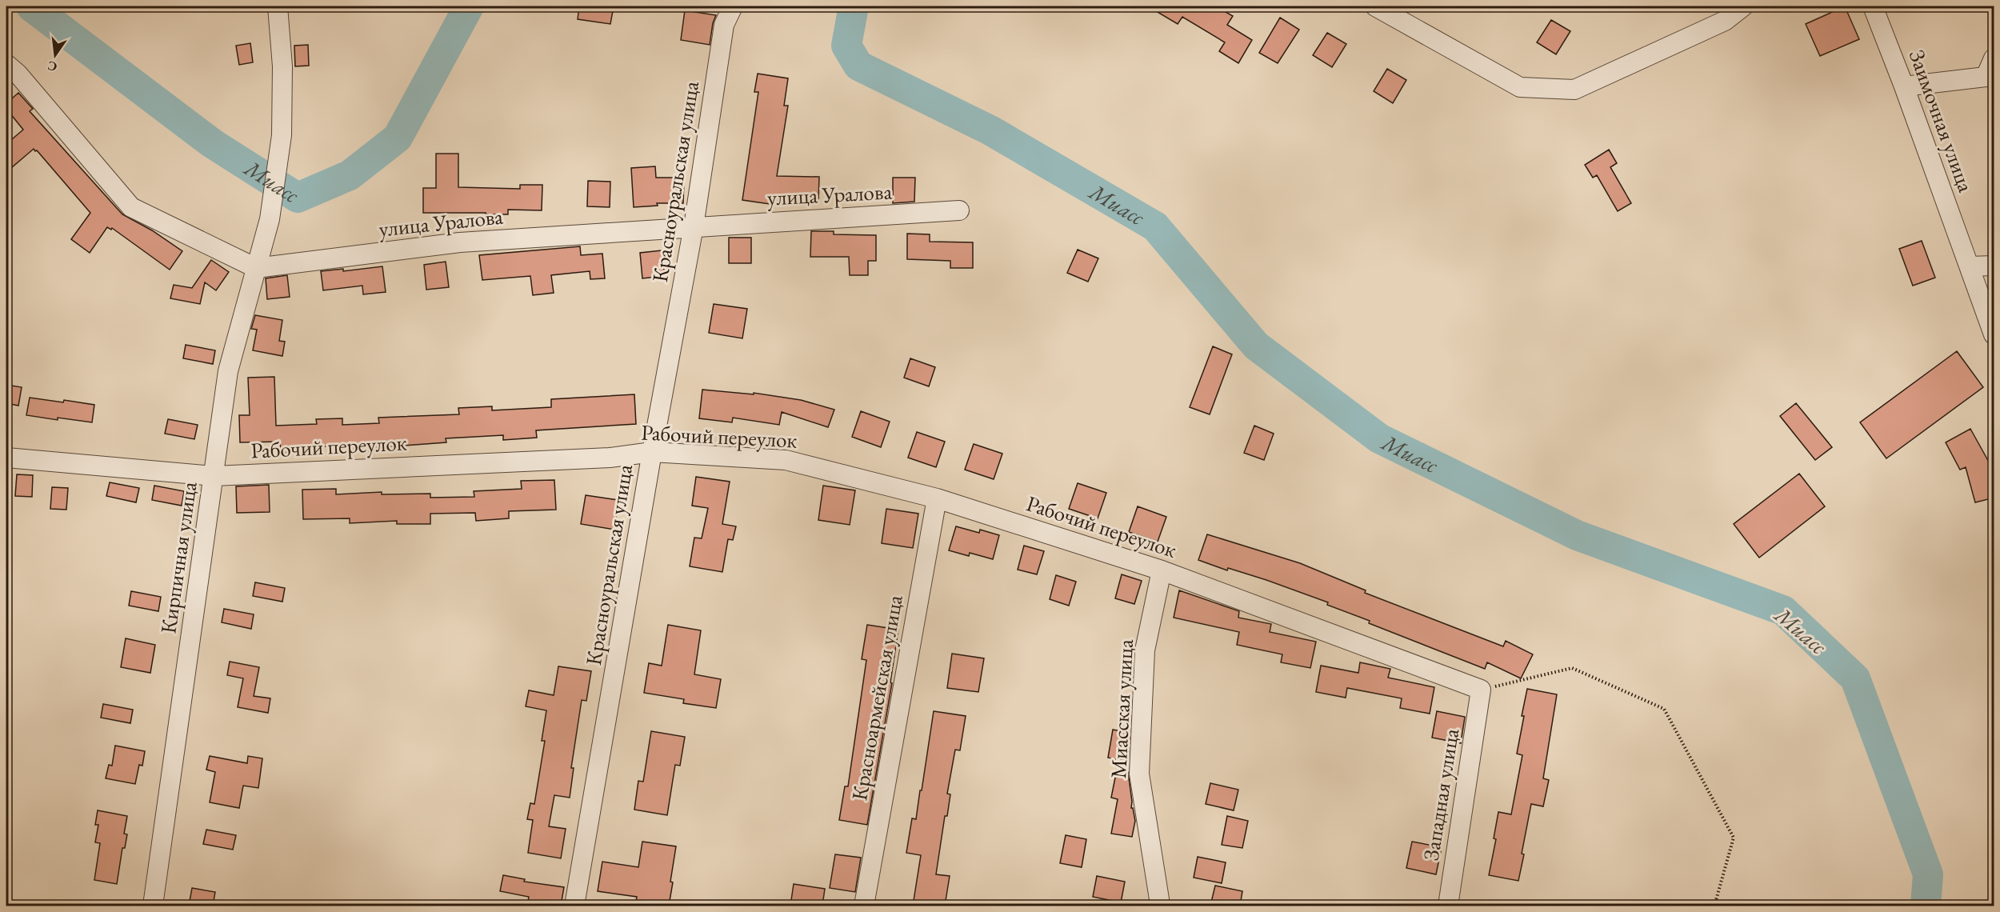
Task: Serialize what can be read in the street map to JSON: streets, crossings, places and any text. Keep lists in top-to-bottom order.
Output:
{
  "streets": {
    "street": [
      "Заимочная улица",
      "Красноуральская улица",
      "улица Уралова",
      "Рабочий переулок",
      "Кирпичная улица",
      "Красноармейская улица",
      "Миасская улица",
      "Западная улица"
    ]
  },
  "crossings": [
    ["Красноуральская улица", "улица Уралова"],
    ["Красноуральская улица", "Рабочий переулок"],
    ["улица Уралова", "Кирпичная улица"],
    ["Рабочий переулок", "Кирпичная улица"],
    ["Рабочий переулок", "Красноармейская улица"],
    ["Рабочий переулок", "Миасская улица"],
    ["Рабочий переулок", "Западная улица"]
  ],
  "water": ["Миасс"],
  "north": "bottom"
}
